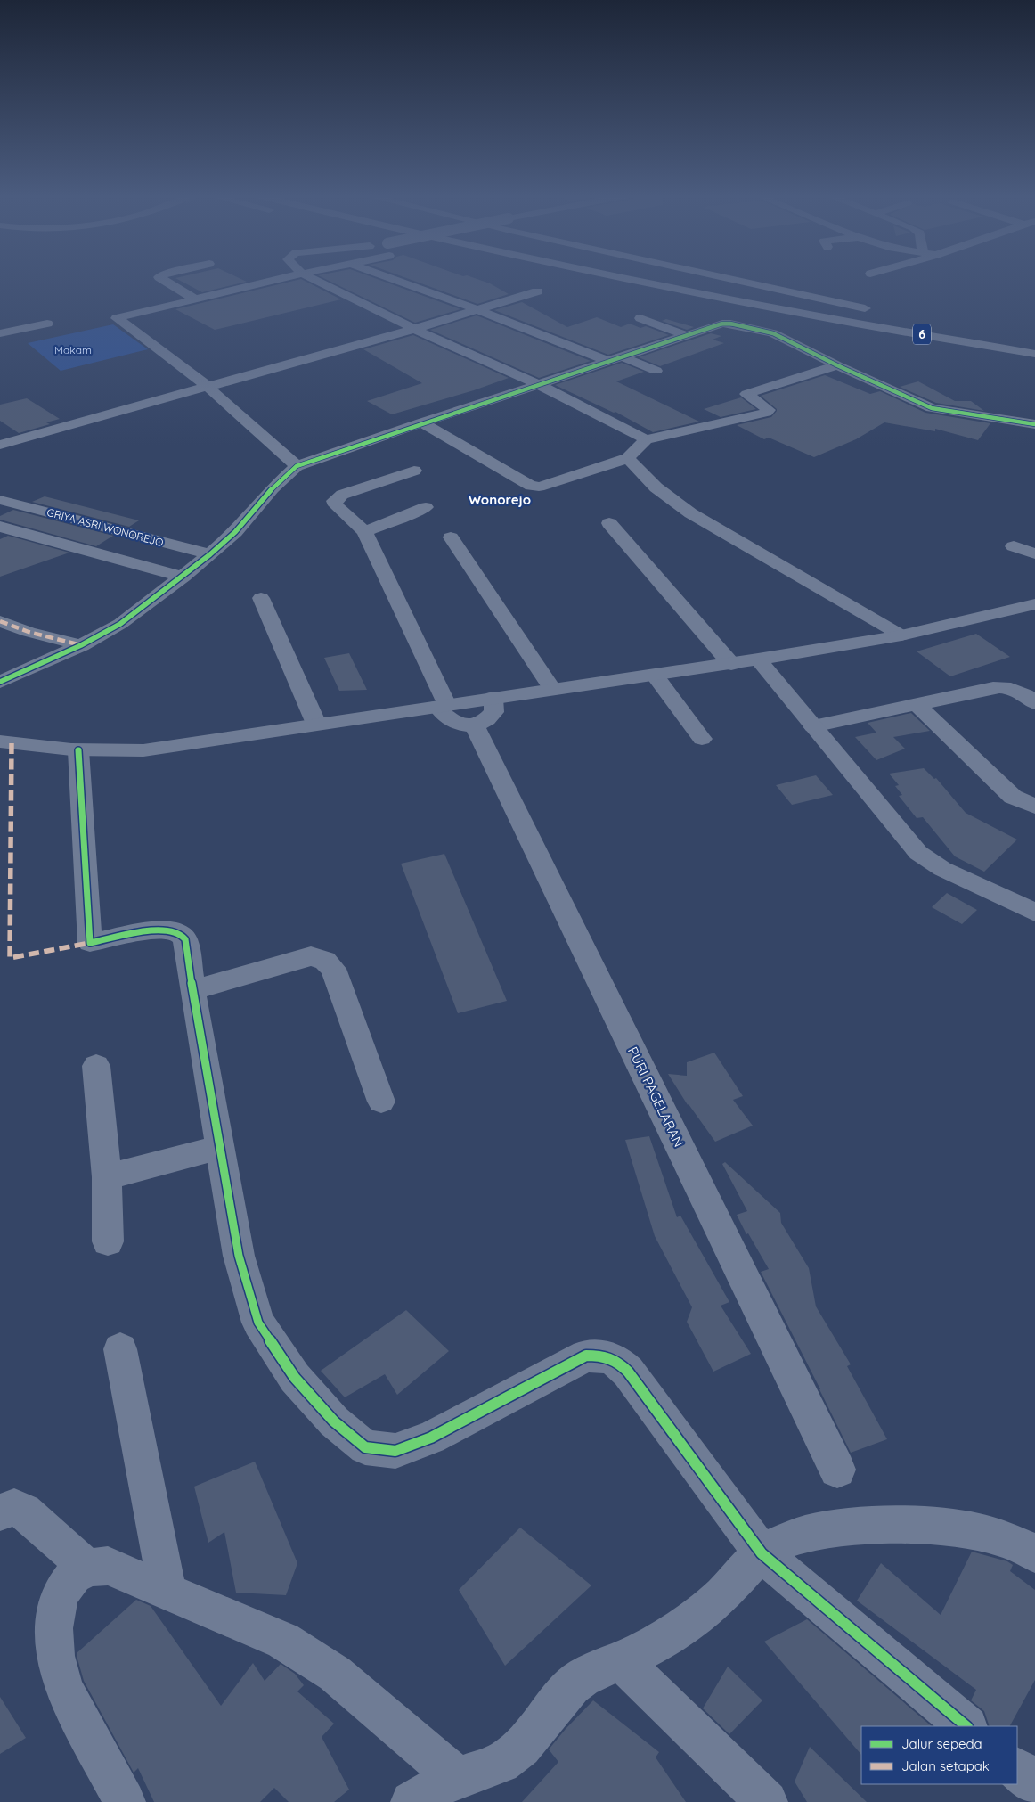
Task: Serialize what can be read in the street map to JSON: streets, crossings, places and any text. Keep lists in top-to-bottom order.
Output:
{
  "streets": {
    "highway": ["6"],
    "street": ["GRIYA ASRI WONOREJO", "PURI PAGELARAN"]
  },
  "districts": ["Wonorejo"],
  "parks": ["Makam"],
  "legend": ["Jalur sepeda", "Jalan setapak"]
}
